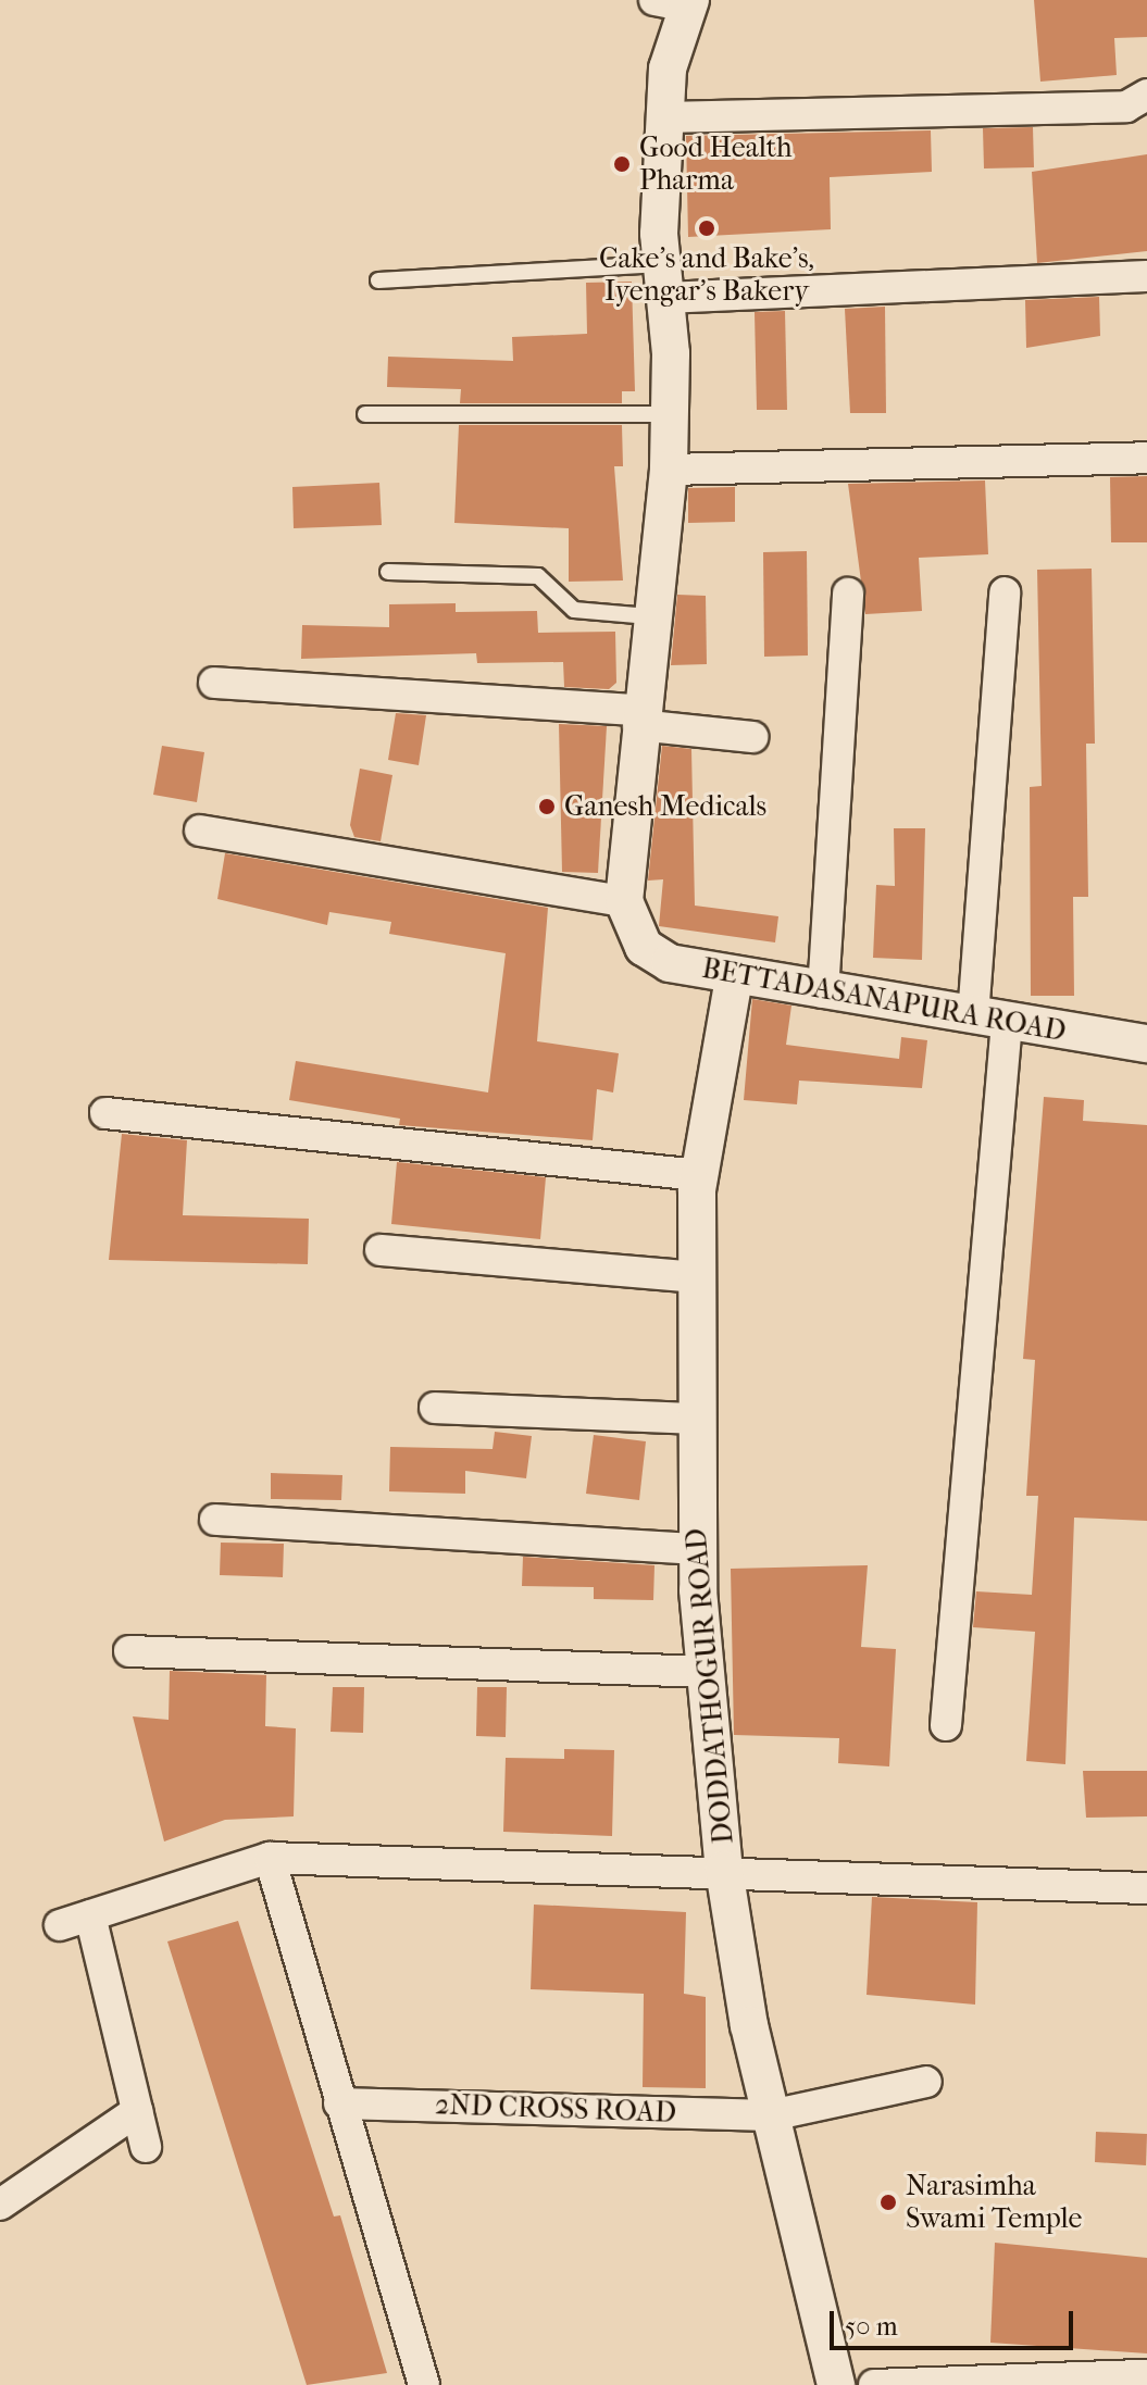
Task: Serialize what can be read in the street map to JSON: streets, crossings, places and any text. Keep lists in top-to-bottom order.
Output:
{
  "streets": {
    "street": ["BETTADASANAPURA ROAD", "DODDATHOGUR ROAD", "2ND CROSS ROAD"]
  },
  "crossings": [
    ["BETTADASANAPURA ROAD", "DODDATHOGUR ROAD"],
    ["DODDATHOGUR ROAD", "2ND CROSS ROAD"]
  ],
  "places": [
    "Good Health Pharma",
    "Cake's and Bake's, Iyengar's Bakery",
    "Ganesh Medicals",
    "Narasimha Swami Temple"
  ],
  "scale_bar": "50 m"
}
